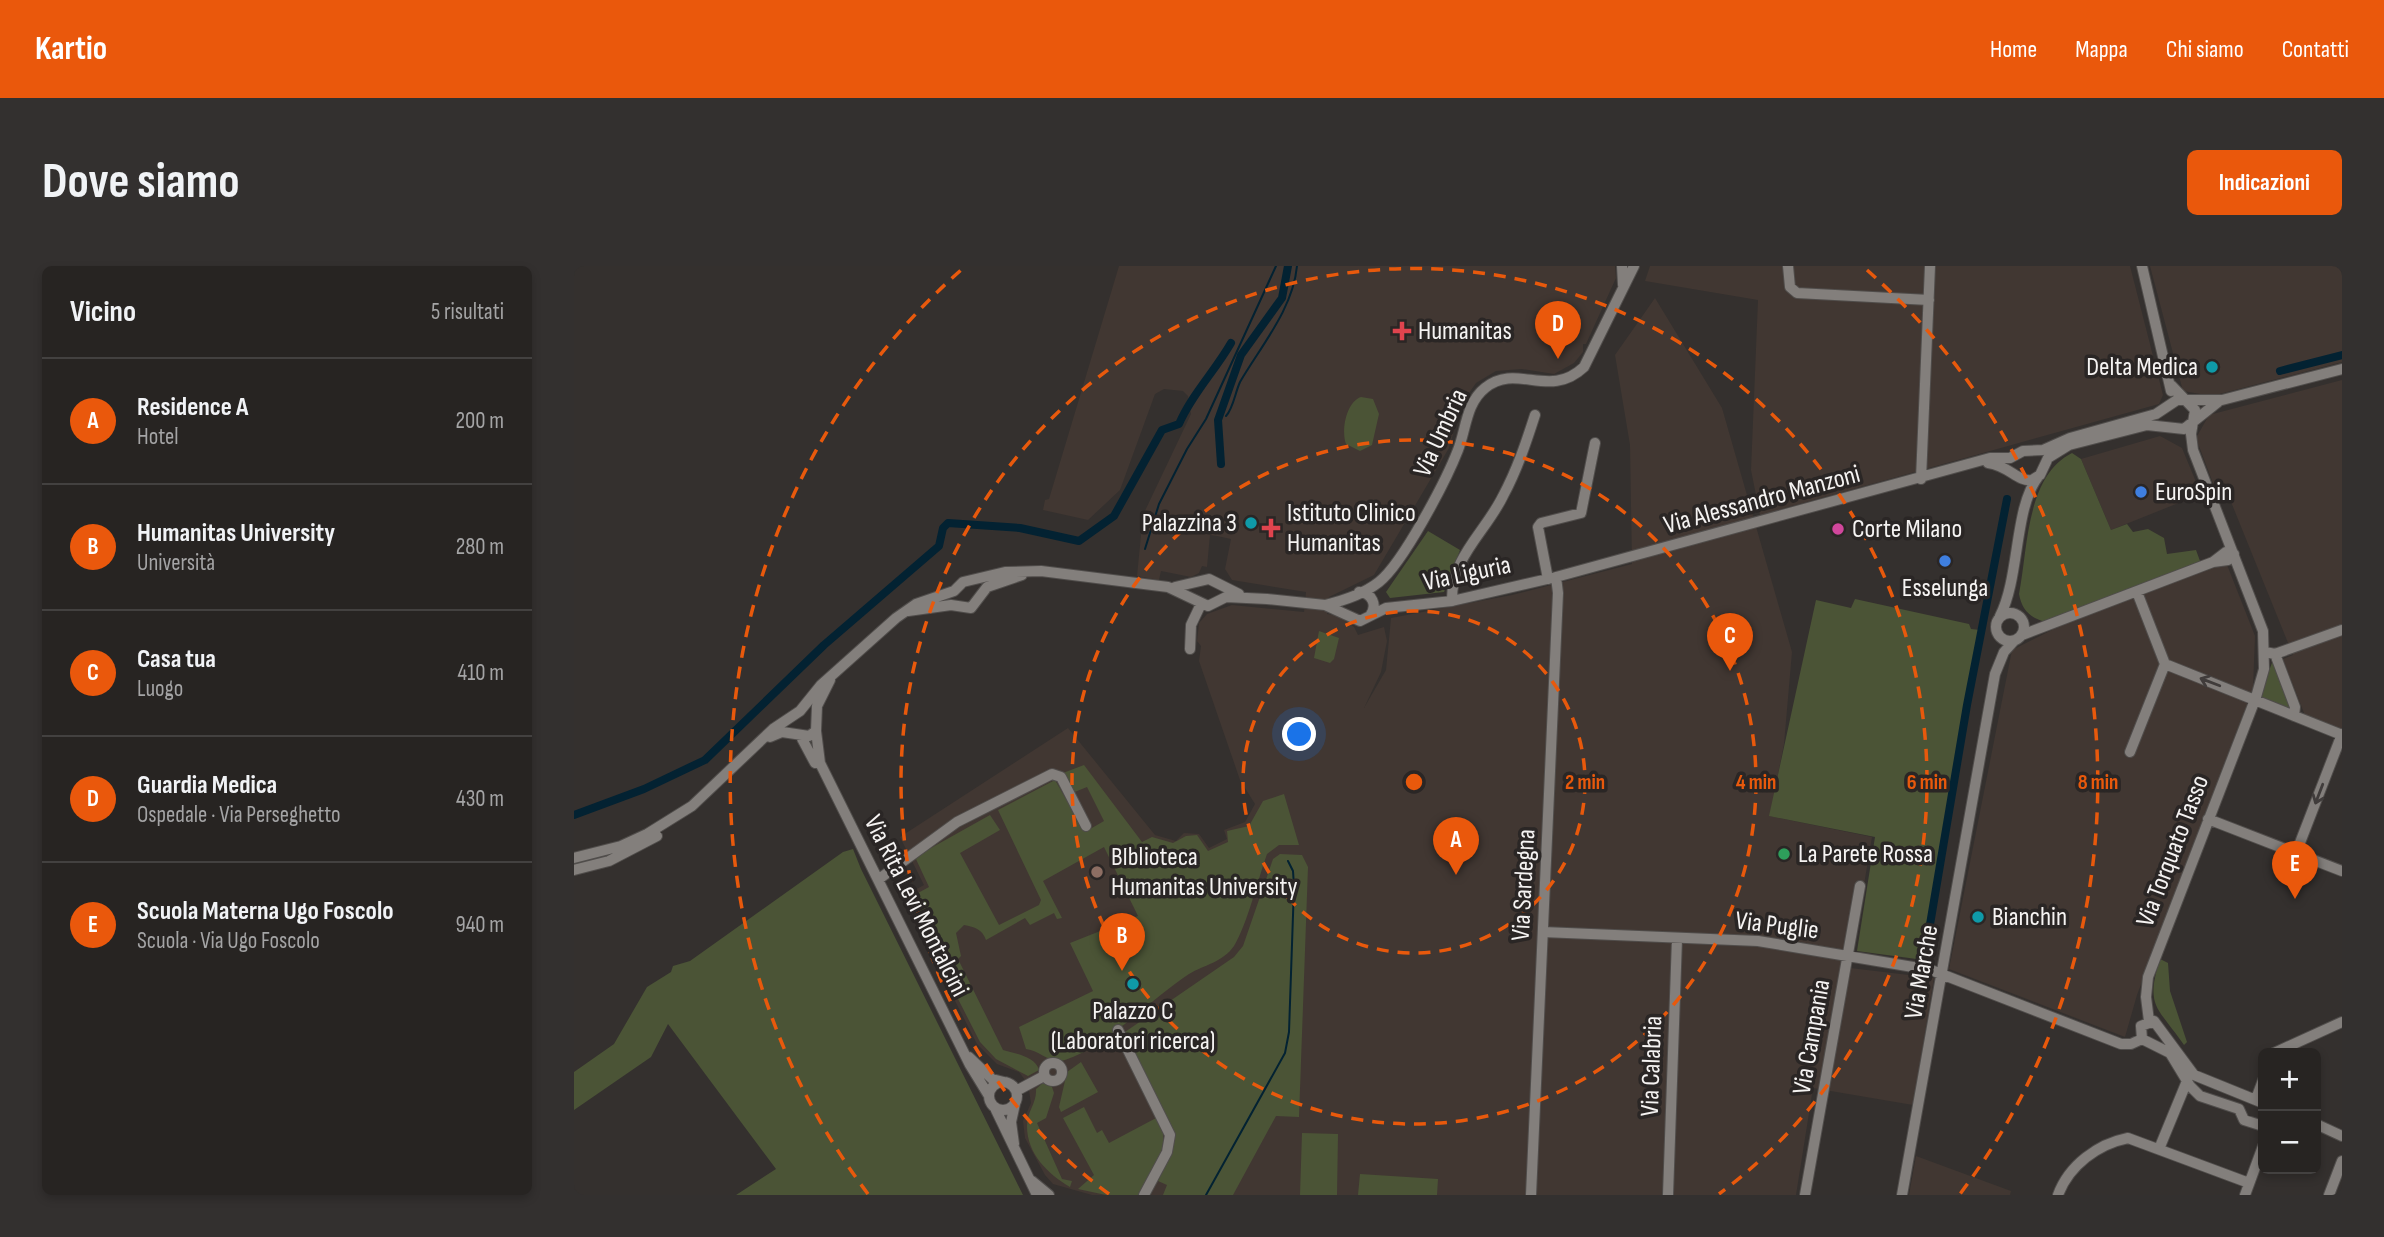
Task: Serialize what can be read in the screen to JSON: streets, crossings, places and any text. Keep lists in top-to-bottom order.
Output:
{
  "streets": {
    "street": [
      "Via Umbria",
      "Via Alessandro Manzoni",
      "Via Liguria",
      "Via Torquato Tasso",
      "Via Sardegna",
      "Via Rita Levi Montalcini",
      "Via Puglie",
      "Via Marche",
      "Via Campania",
      "Via Calabria"
    ]
  },
  "crossings": [
    ["Via Umbria", "Via Liguria"],
    ["Via Alessandro Manzoni", "Via Liguria"],
    ["Via Alessandro Manzoni", "Via Sardegna"],
    ["Via Liguria", "Via Sardegna"],
    ["Via Torquato Tasso", "Via Puglie"],
    ["Via Sardegna", "Via Puglie"],
    ["Via Puglie", "Via Marche"],
    ["Via Puglie", "Via Campania"],
    ["Via Puglie", "Via Calabria"]
  ],
  "places": {
    "health": ["Humanitas", "Istituto Clinico Humanitas"],
    "other": [
      "Delta Medica",
      "EuroSpin",
      "Palazzina 3",
      "Corte Milano",
      "Esselunga",
      "La Parete Rossa",
      "BIblioteca Humanitas University",
      "Bianchin",
      "Palazzo C (Laboratori ricerca)"
    ]
  },
  "page": {
    "header": "Kartio",
    "nav": [
      "Home",
      "Mappa",
      "Chi siamo",
      "Contatti"
    ],
    "buttons": "Indicazioni",
    "title": "Dove siamo",
    "heading": ["Vicino", "5 risultati"],
    "pins": [
      "D",
      "C",
      "A",
      "E",
      "B"
    ],
    "list": [
      {
        "mark": "A",
        "name": "Residence A",
        "note": "Hotel",
        "value": "200 m"
      },
      {
        "mark": "B",
        "name": "Humanitas University",
        "note": "Università",
        "value": "280 m"
      },
      {
        "mark": "C",
        "name": "Casa tua",
        "note": "Luogo",
        "value": "410 m"
      },
      {
        "mark": "D",
        "name": "Guardia Medica",
        "note": "Ospedale · Via Perseghetto",
        "value": "430 m"
      },
      {
        "mark": "E",
        "name": "Scuola Materna Ugo Foscolo",
        "note": "Scuola · Via Ugo Foscolo",
        "value": "940 m"
      }
    ],
    "map_buttons": ["+", "−"]
  },
  "rings": [
    "2 min",
    "4 min",
    "6 min",
    "8 min"
  ]
}
